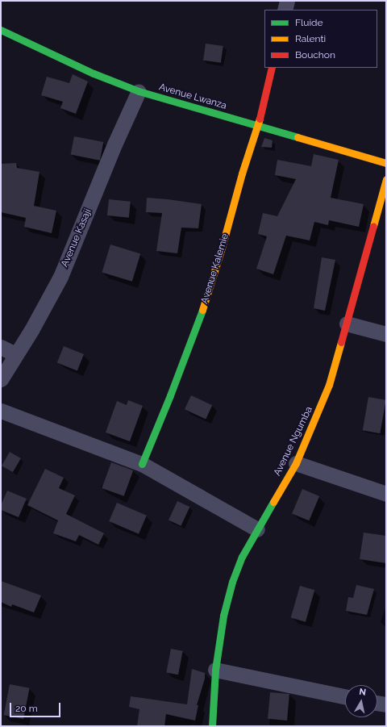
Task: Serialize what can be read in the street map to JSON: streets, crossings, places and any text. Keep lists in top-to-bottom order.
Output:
{
  "streets": {
    "street": [
      "Avenue Lwanza",
      "Avenue Kasaji",
      "Avenue Kalemie",
      "Avenue Ngumba"
    ]
  },
  "crossings": [
    ["Avenue Lwanza", "Avenue Kasaji"],
    ["Avenue Lwanza", "Avenue Kalemie"]
  ],
  "legend": ["Fluide", "Ralenti", "Bouchon"],
  "scale_bar": "20 m",
  "north": "top"
}
